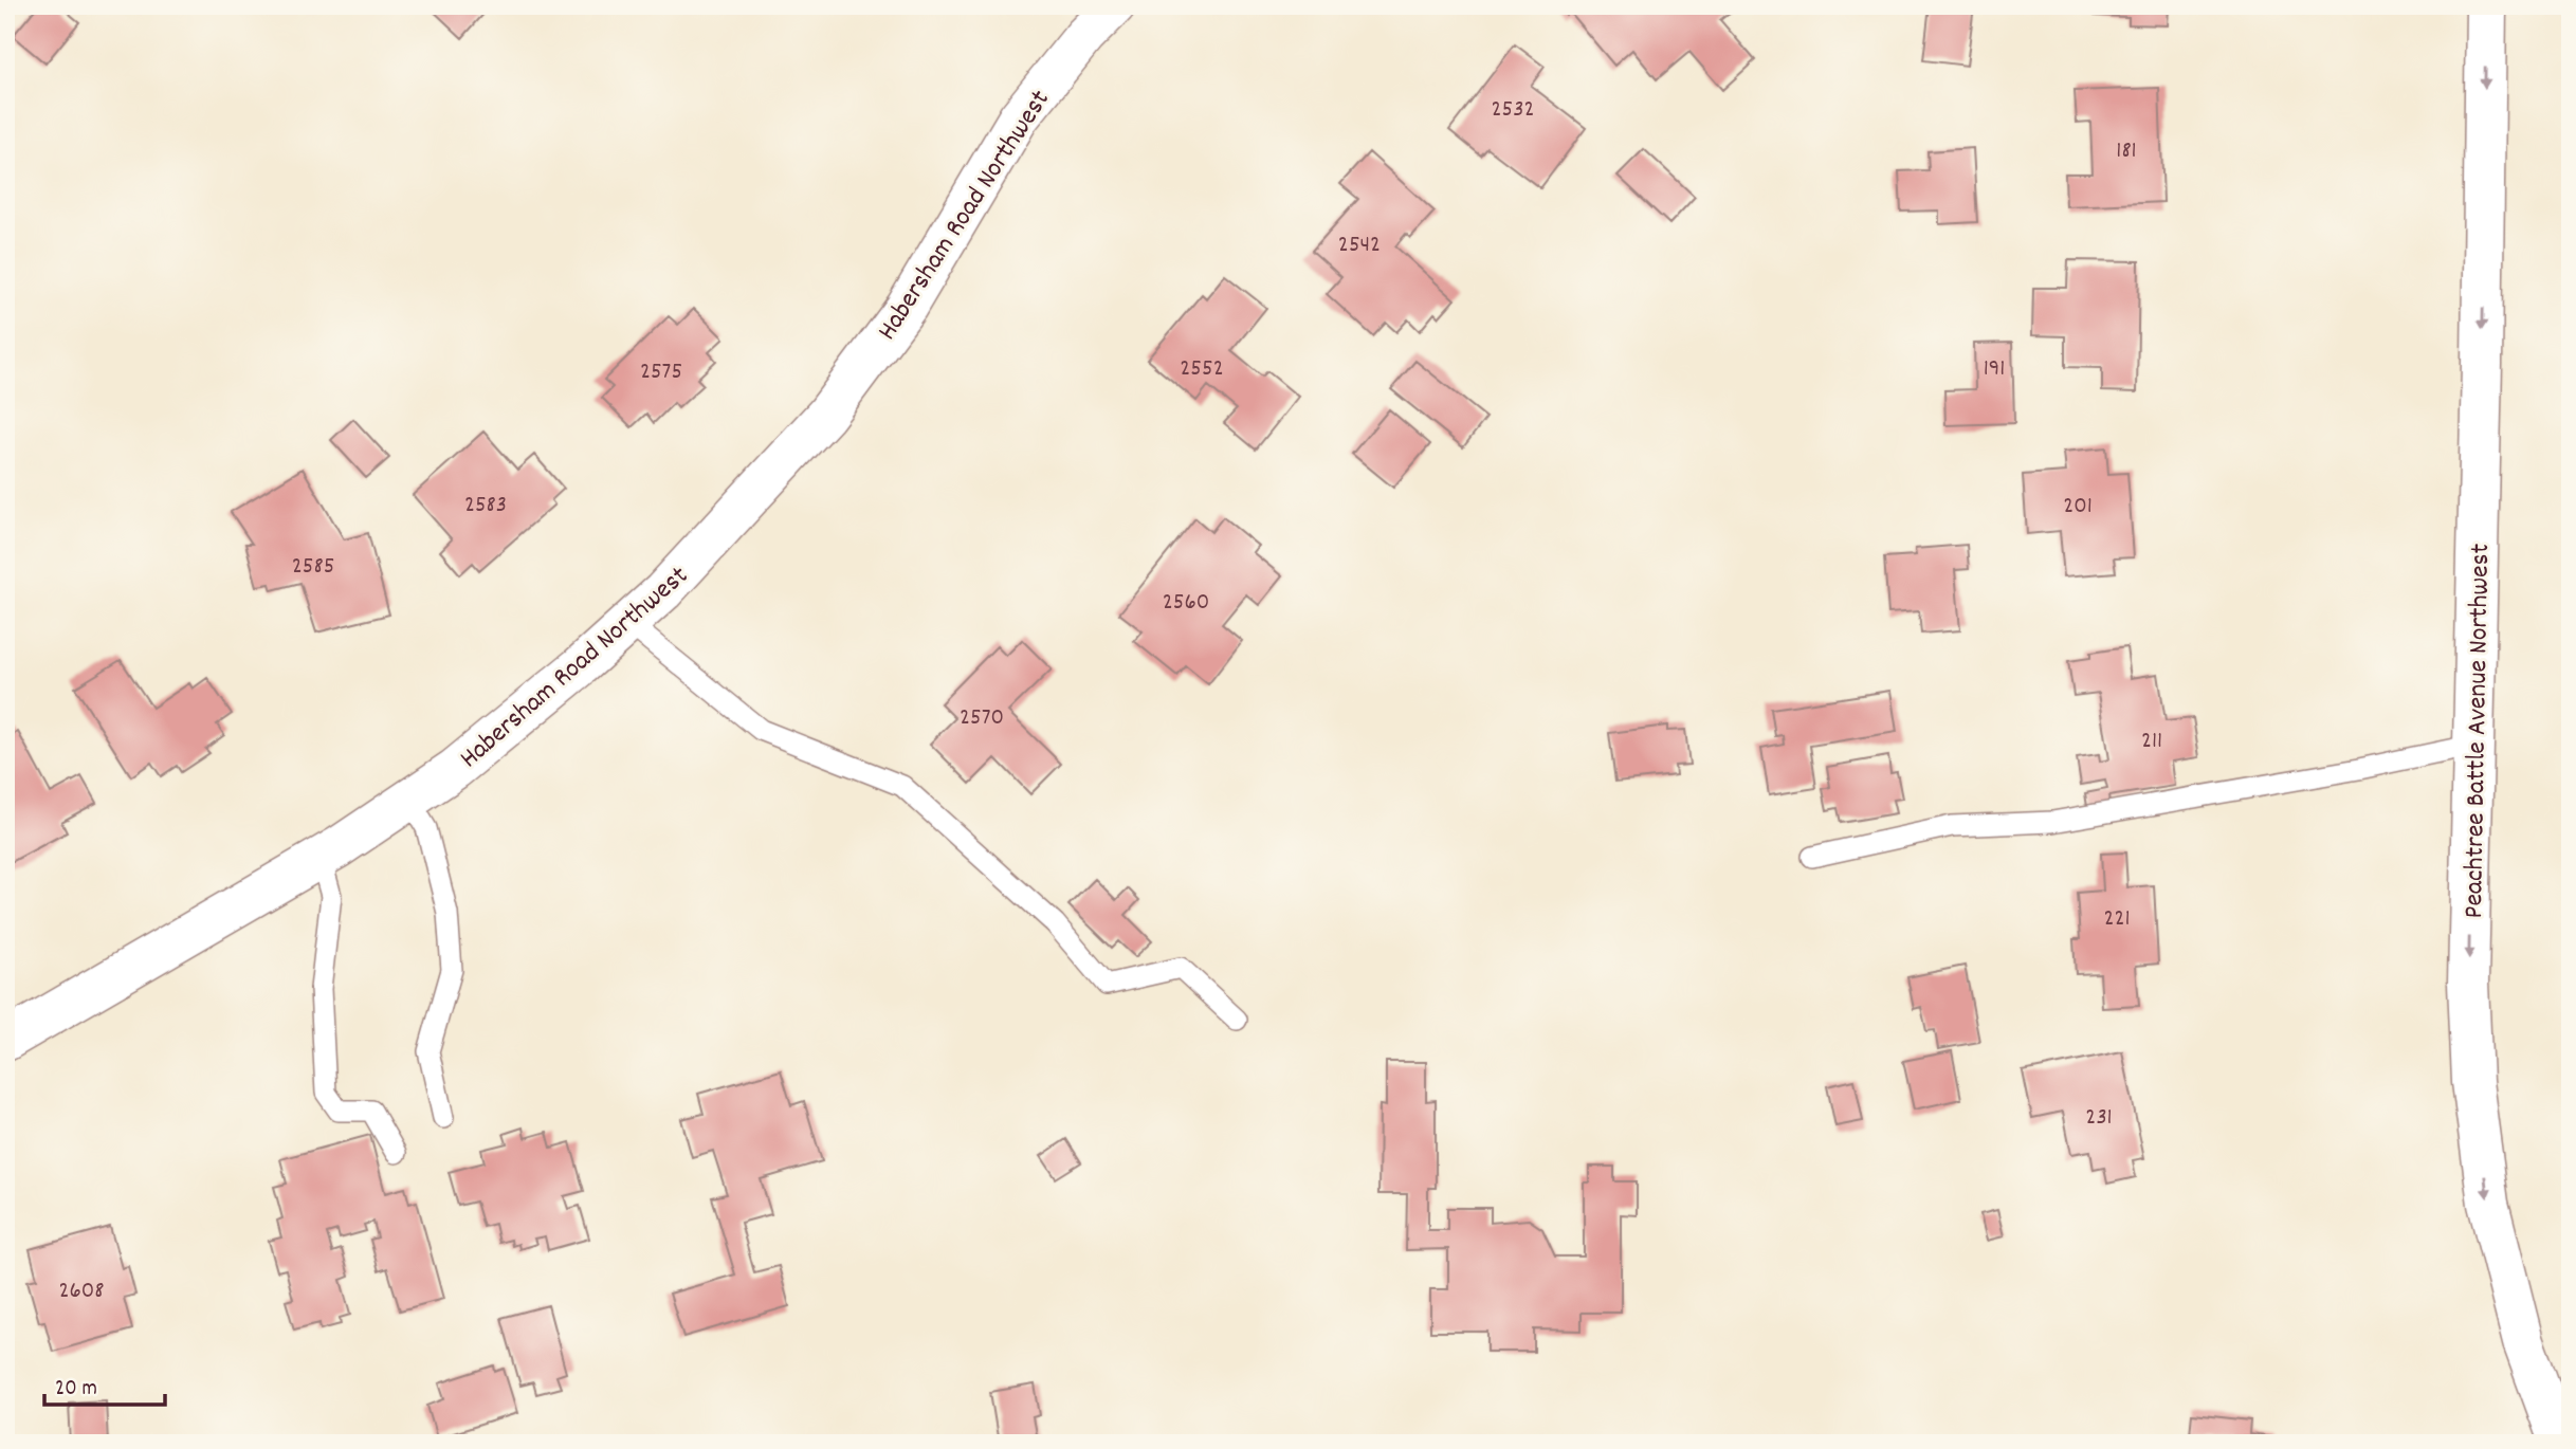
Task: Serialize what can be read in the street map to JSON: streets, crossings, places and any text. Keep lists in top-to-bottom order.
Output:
{
  "streets": {
    "street": ["Habersham Road Northwest", "Peachtree Battle Avenue Northwest"]
  },
  "one_way": ["Peachtree Battle Avenue Northwest"],
  "house_numbers": [
    "2532",
    "181",
    "2542",
    "2552",
    "191",
    "2575",
    "2583",
    "201",
    "2585",
    "2560",
    "2570",
    "211",
    "221",
    "231",
    "2608"
  ],
  "scale_bar": "20 m"
}
